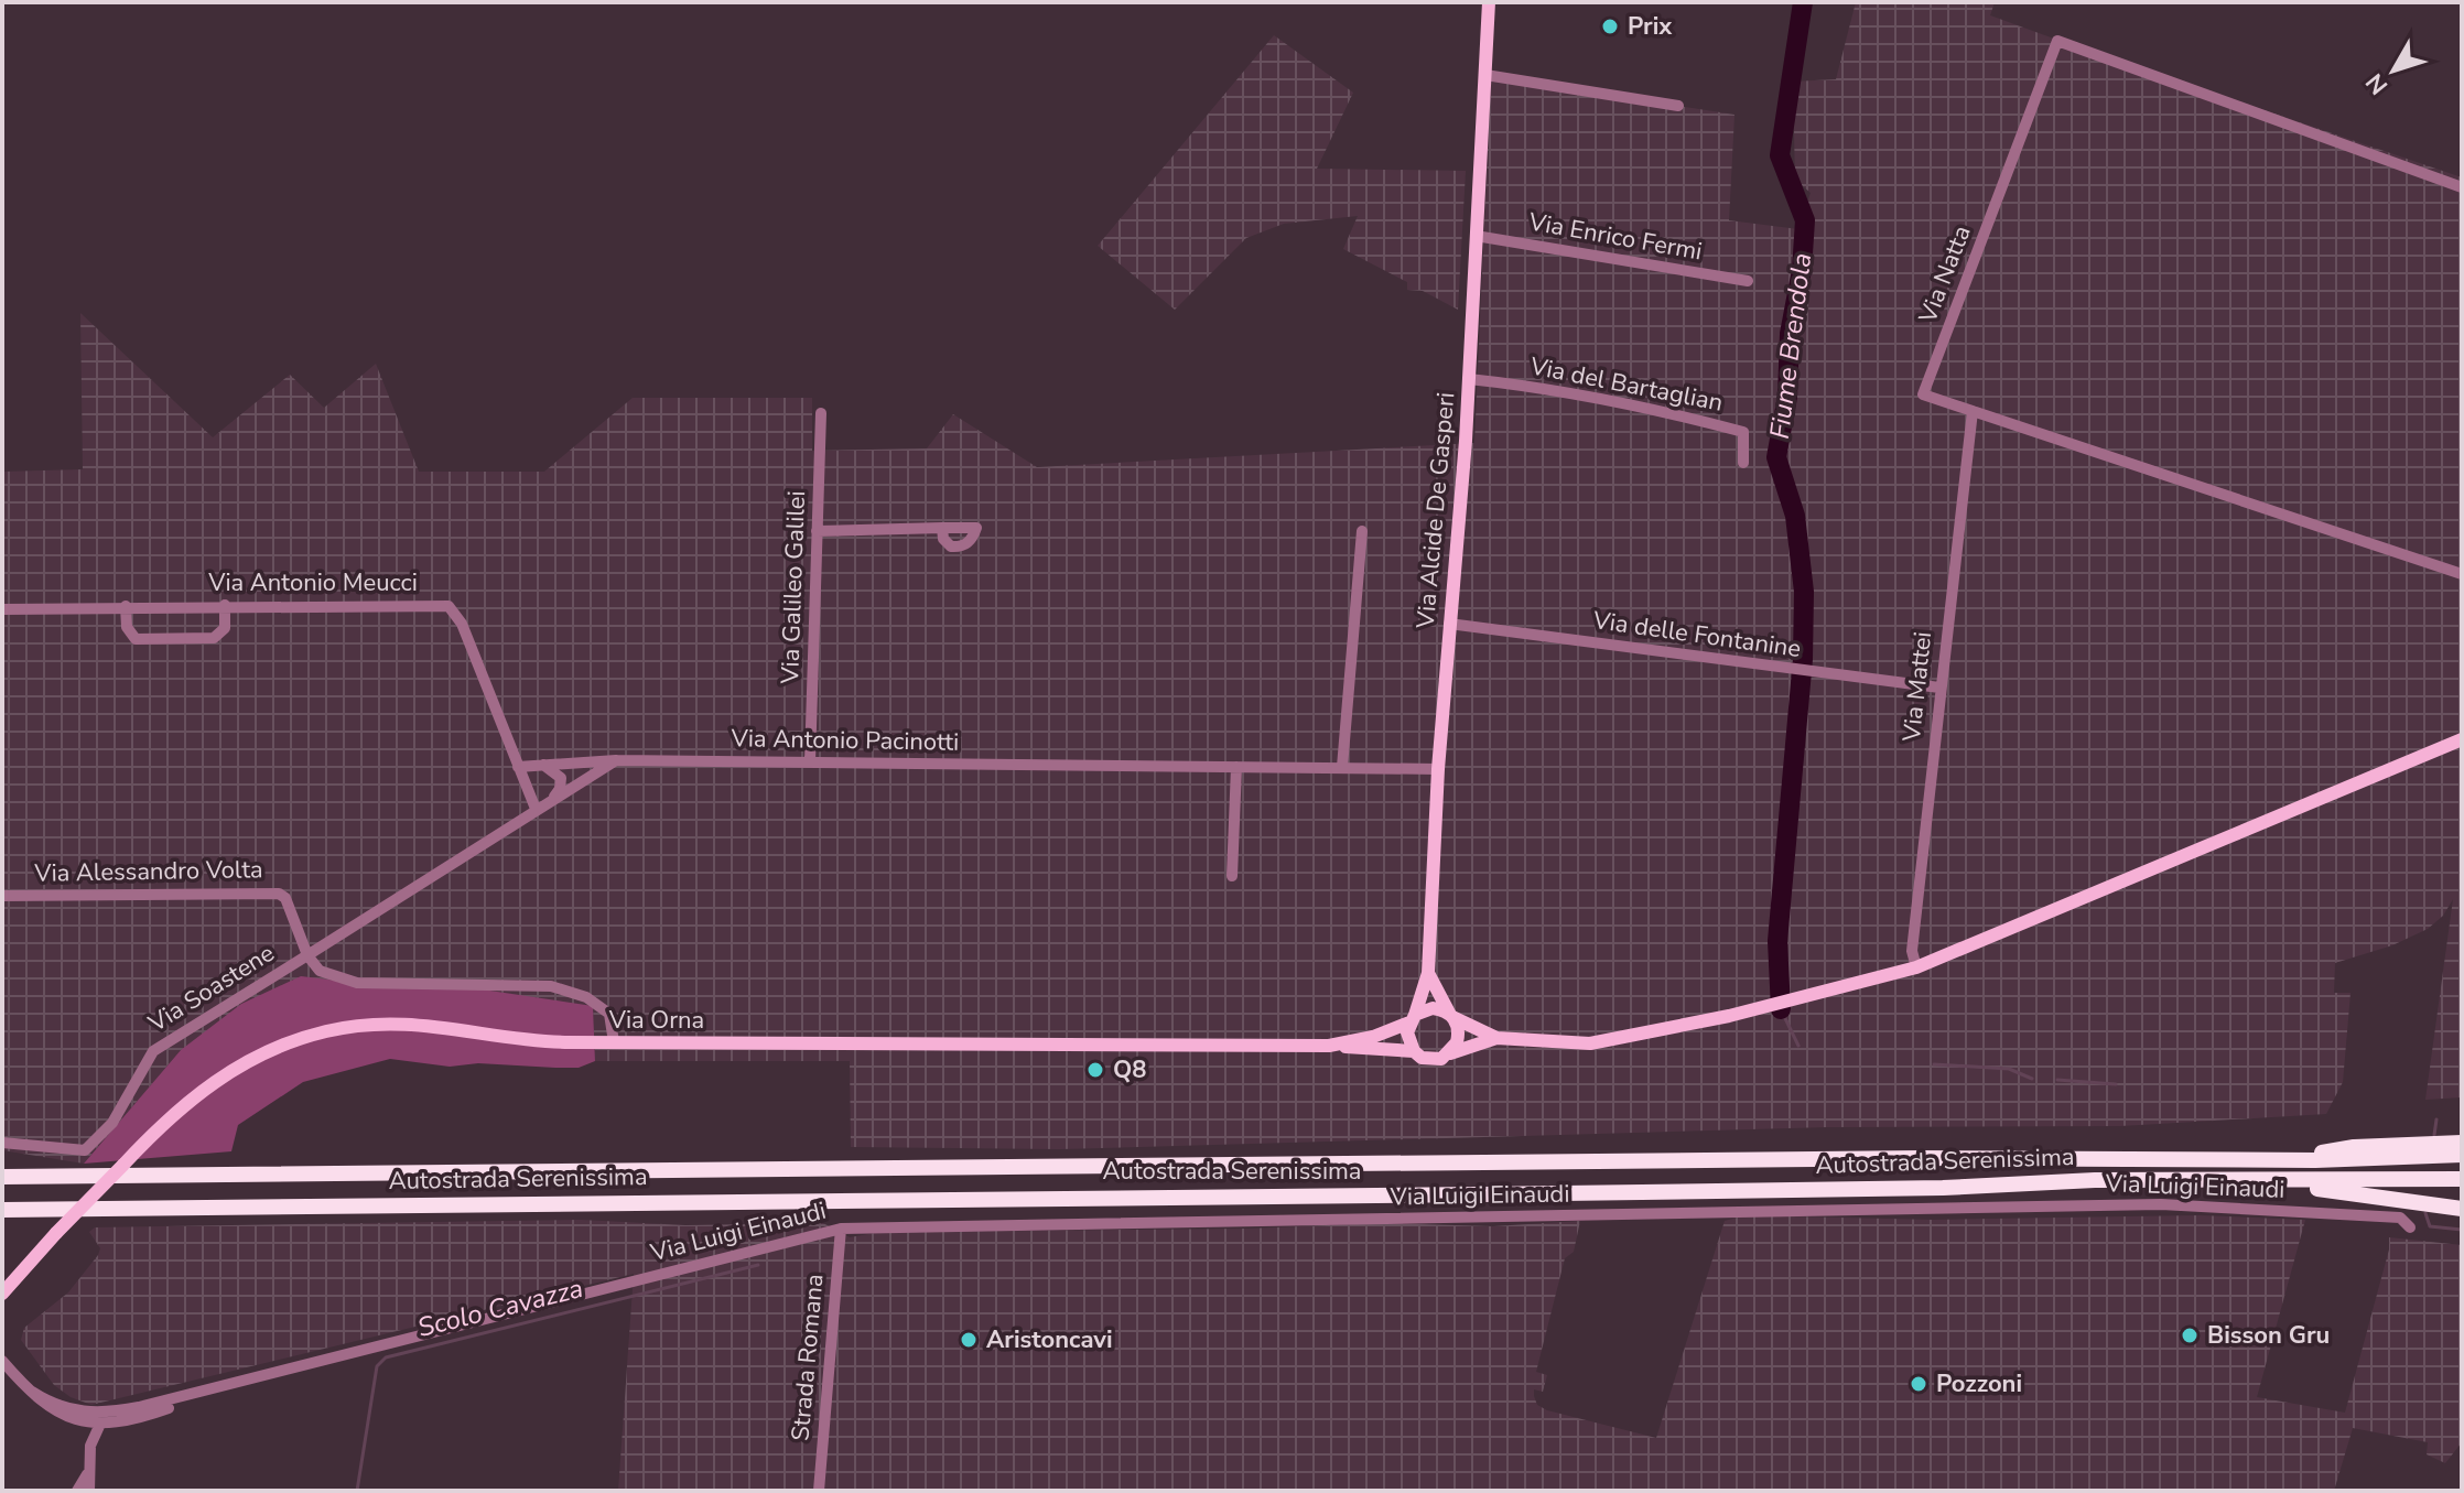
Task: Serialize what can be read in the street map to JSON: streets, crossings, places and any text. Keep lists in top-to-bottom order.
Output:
{
  "streets": {
    "highway": ["Autostrada Serenissima"],
    "main road": ["Via Alcide De Gasperi", "Via Orna"],
    "street": [
      "Via Enrico Fermi",
      "Via Natta",
      "Via del Bartaglian",
      "Via Antonio Meucci",
      "Via Galileo Galilei",
      "Via delle Fontanine",
      "Via Mattei",
      "Via Antonio Pacinotti",
      "Via Alessandro Volta",
      "Via Soastene",
      "Via Luigi Einaudi",
      "Strada Romana"
    ]
  },
  "crossings": [
    ["Via Enrico Fermi", "Via Alcide De Gasperi"],
    ["Via Natta", "Via Mattei"],
    ["Via del Bartaglian", "Via Alcide De Gasperi"],
    ["Via Alcide De Gasperi", "Via delle Fontanine"],
    ["Via Alcide De Gasperi", "Via Antonio Pacinotti"],
    ["Via Alcide De Gasperi", "Via Orna"],
    ["Via Galileo Galilei", "Via Antonio Pacinotti"],
    ["Via delle Fontanine", "Via Mattei"],
    ["Via Alessandro Volta", "Via Soastene"],
    ["Via Soastene", "Via Orna"],
    ["Via Luigi Einaudi", "Strada Romana"]
  ],
  "water": ["Fiume Brendola", "Scolo Cavazza"],
  "places": [
    "Prix",
    "Q8",
    "Bisson Gru",
    "Aristoncavi",
    "Pozzoni"
  ],
  "north": "bottom left"
}
